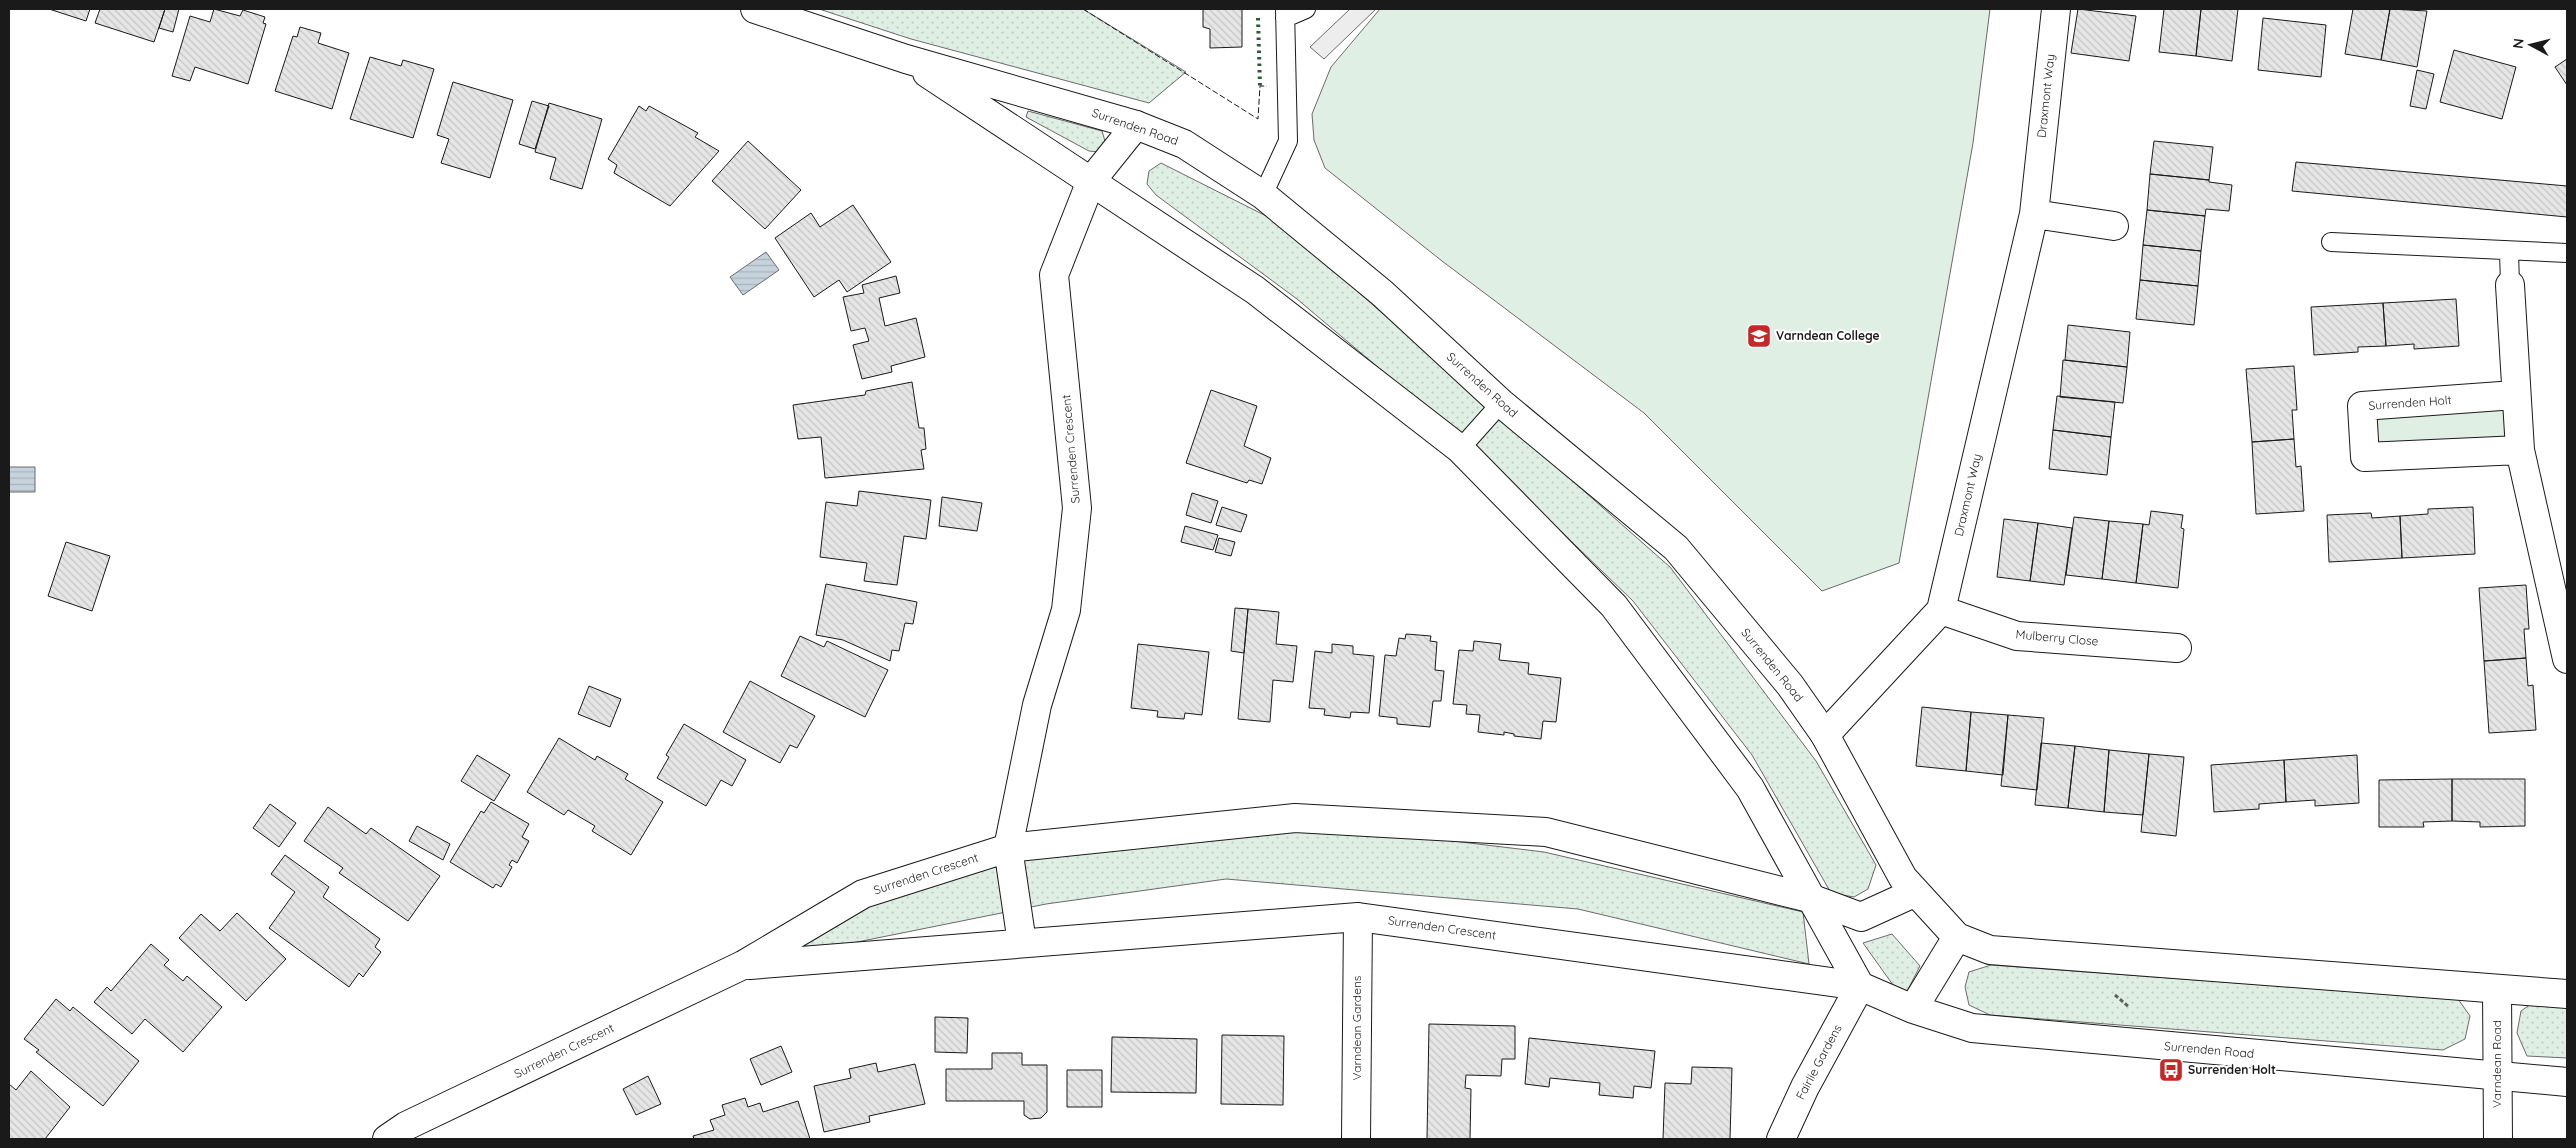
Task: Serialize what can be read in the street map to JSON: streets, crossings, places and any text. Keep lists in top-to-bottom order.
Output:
{
  "streets": {
    "street": [
      "Draxmont Way",
      "Surrenden Road",
      "Surrenden Holt",
      "Surrenden Crescent",
      "Mulberry Close",
      "Varndean Gardens",
      "Fairlie Gardens",
      "Varndean Road"
    ]
  },
  "crossings": [
    ["Draxmont Way", "Surrenden Road"],
    ["Draxmont Way", "Mulberry Close"],
    ["Surrenden Road", "Surrenden Crescent"],
    ["Surrenden Road", "Fairlie Gardens"],
    ["Surrenden Road", "Varndean Road"],
    ["Surrenden Crescent", "Varndean Gardens"],
    ["Surrenden Crescent", "Fairlie Gardens"]
  ],
  "places": {
    "school or university": ["Varndean College"],
    "bus stop": ["Surrenden Holt"]
  },
  "north": "left"
}
